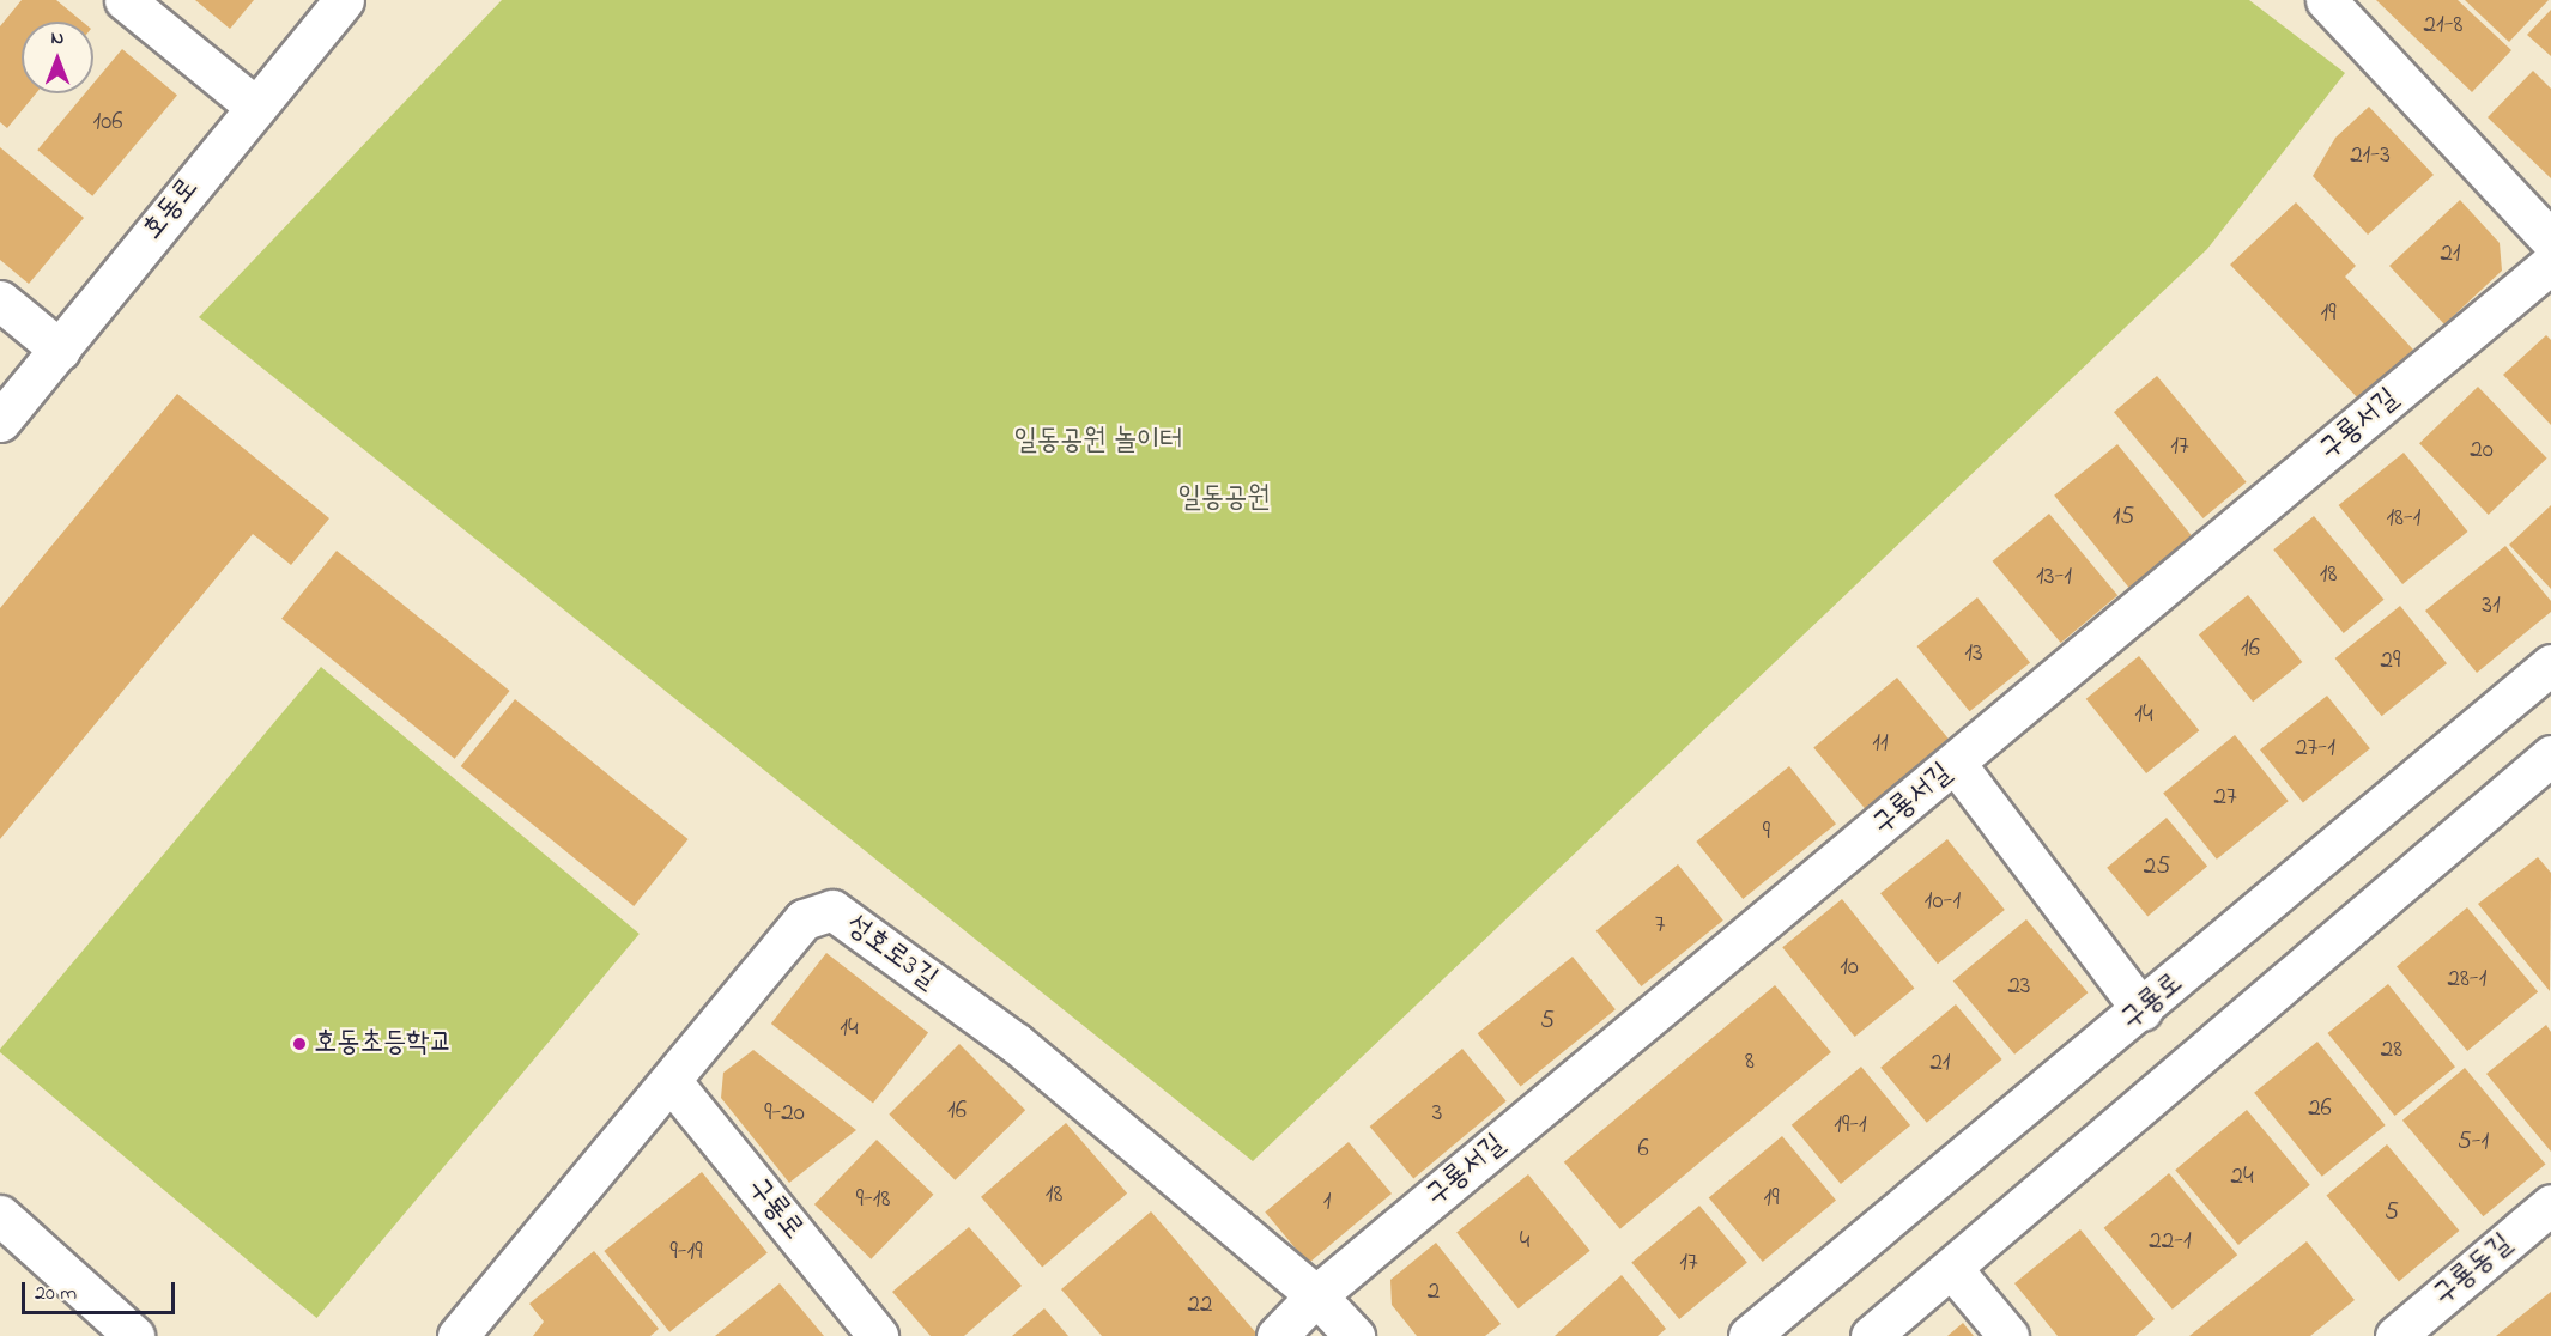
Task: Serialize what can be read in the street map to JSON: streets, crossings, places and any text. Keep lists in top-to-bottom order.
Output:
{
  "streets": {
    "street": [
      "호동로",
      "구룡서길",
      "성호로3길",
      "구룡로",
      "구룡동길"
    ]
  },
  "crossings": [
    ["구룡서길", "성호로3길"],
    ["성호로3길", "구룡로"]
  ],
  "parks": ["일동공원 놀이터", "일동공원"],
  "places": ["호동초등학교"],
  "house_numbers": [
    "21-8",
    "106",
    "21-3",
    "21",
    "19",
    "17",
    "20",
    "15",
    "18-1",
    "18",
    "13-1",
    "31",
    "16",
    "13",
    "29",
    "14",
    "11",
    "27-1",
    "27",
    "9",
    "25",
    "10-1",
    "7",
    "10",
    "28-1",
    "23",
    "5",
    "14",
    "28",
    "8",
    "21",
    "26",
    "16",
    "9-20",
    "3",
    "19-1",
    "5-1",
    "6",
    "24",
    "18",
    "19",
    "9-18",
    "1",
    "5",
    "4",
    "22-1",
    "9-19",
    "17",
    "2",
    "22"
  ],
  "scale_bar": "20 m",
  "north": "top"
}
